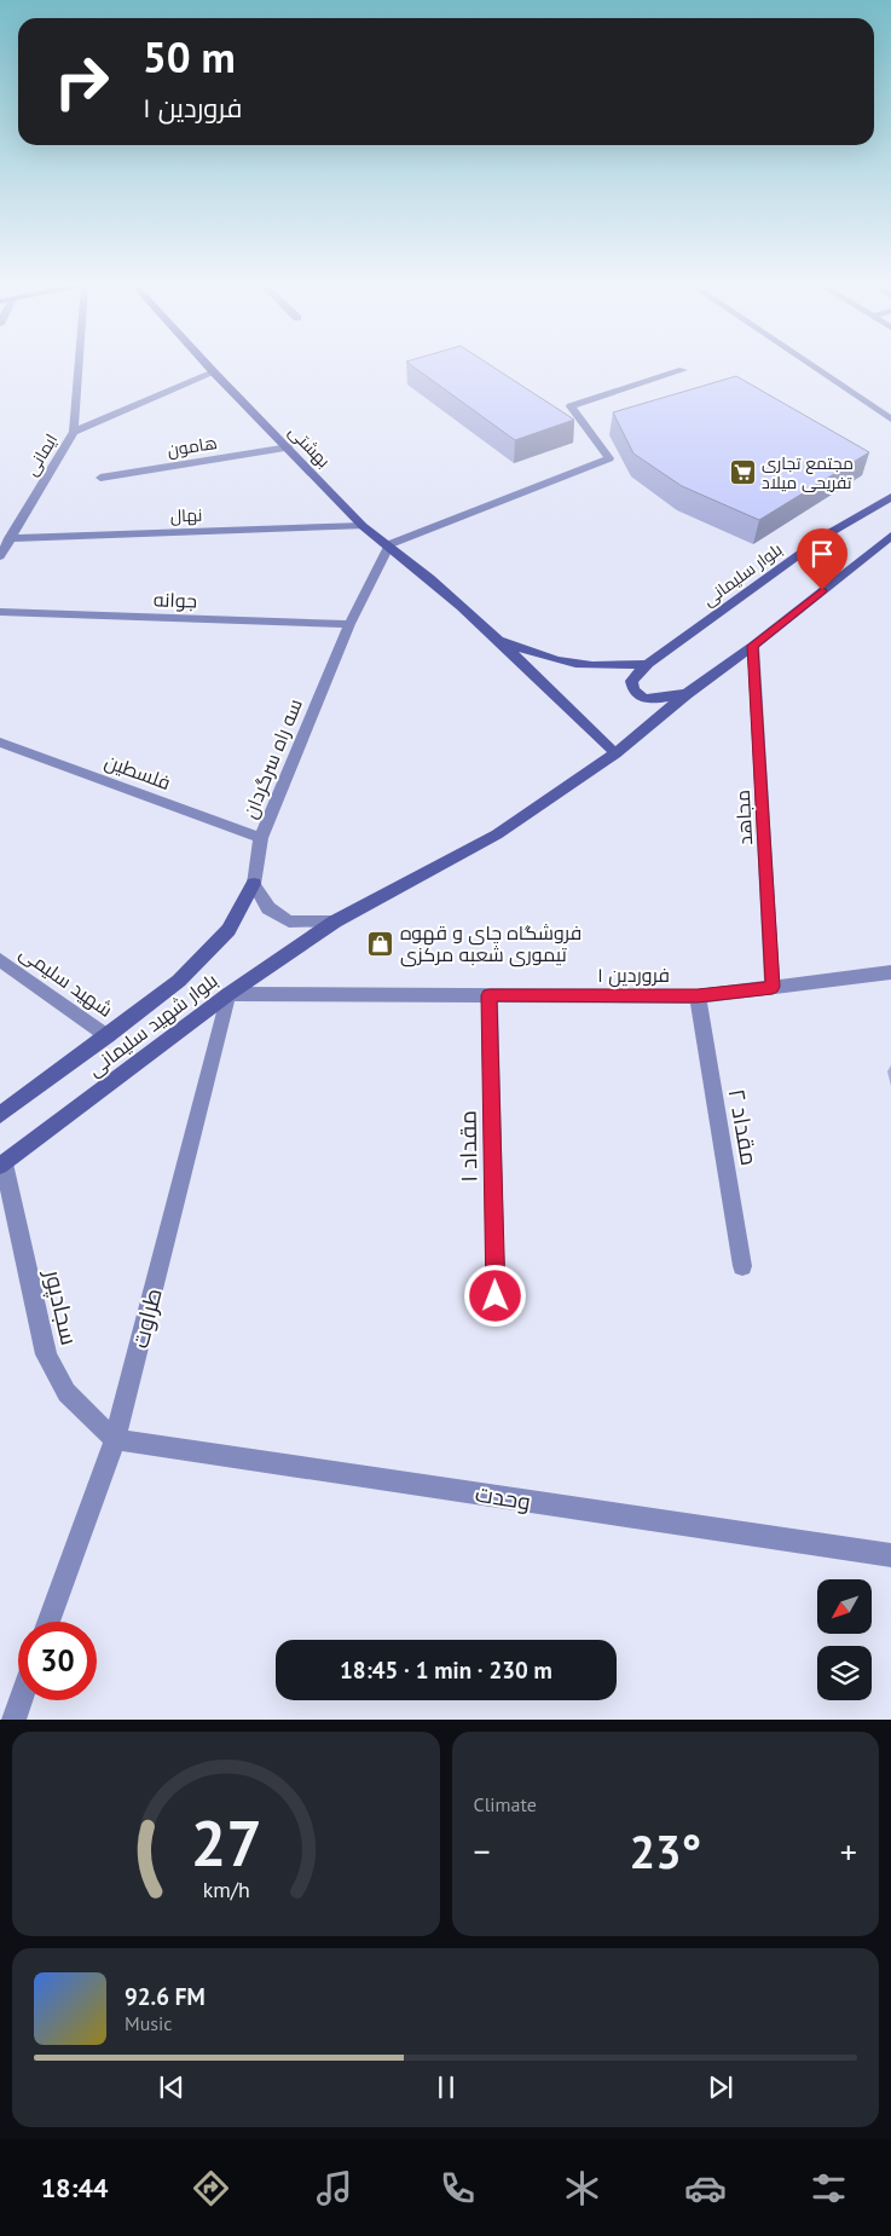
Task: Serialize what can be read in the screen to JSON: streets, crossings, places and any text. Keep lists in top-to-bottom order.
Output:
{
  "streets": {
    "main road": ["بهشتی", "بلوار سلیمانی", "بلوار شهید سلیمانی"],
    "street": [
      "هامون",
      "ایمانی",
      "نهال",
      "جوانه",
      "سه راه سرگردان",
      "فلسطین",
      "مجاهد",
      "فروردین ۱",
      "شهید سلیمی",
      "مقداد ۲",
      "مقداد ۱",
      "سجادپور",
      "طراوت",
      "وحدت"
    ]
  },
  "crossings": [
    ["هامون", "بهشتی"],
    ["بهشتی", "نهال"],
    ["بهشتی", "سه راه سرگردان"],
    ["ایمانی", "نهال"],
    ["جوانه", "سه راه سرگردان"],
    ["سه راه سرگردان", "فلسطین"],
    ["سه راه سرگردان", "بلوار شهید سلیمانی"],
    ["مجاهد", "فروردین ۱"],
    ["فروردین ۱", "بلوار شهید سلیمانی"],
    ["فروردین ۱", "مقداد ۲"],
    ["فروردین ۱", "مقداد ۱"],
    ["فروردین ۱", "طراوت"],
    ["شهید سلیمی", "بلوار شهید سلیمانی"],
    ["بلوار شهید سلیمانی", "سجادپور"],
    ["بلوار شهید سلیمانی", "طراوت"],
    ["سجادپور", "طراوت"],
    ["سجادپور", "وحدت"],
    ["طراوت", "وحدت"]
  ],
  "places": {
    "supermarket": ["مجتمع تجاری تفریحی میلاد"],
    "shop": ["فروشگاه چای و قهوه تیموری شعبه مرکزی"]
  },
  "north": "bottom left",
  "page": {
    "turn": ["50 m", "فروردین ۱"],
    "limit": "30",
    "trip": "18:45 · 1 min · 230 m",
    "tile": "Climate",
    "heat": ["−", "23°", "+"],
    "song": ["92.6 FM", "Music"],
    "tabs": "18:44",
    "gauge": ["27", "km/h"]
  }
}
